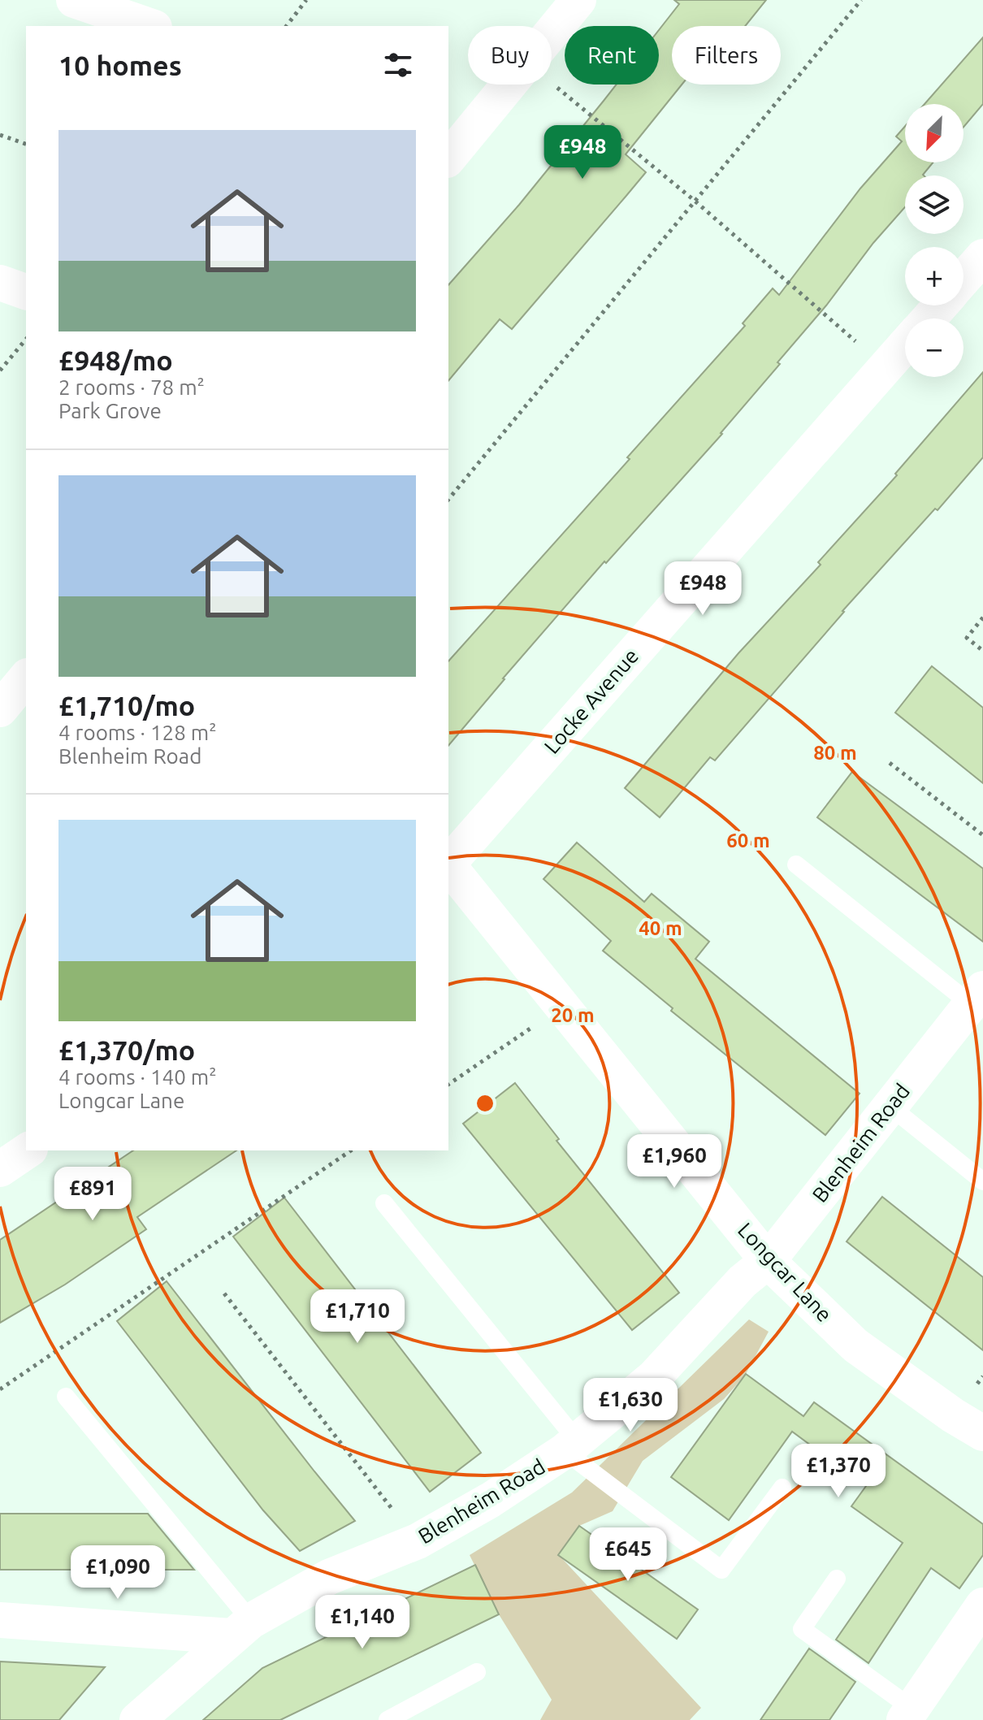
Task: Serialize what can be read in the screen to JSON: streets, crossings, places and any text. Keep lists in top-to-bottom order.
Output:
{
  "streets": {
    "street": ["Locke Avenue", "Blenheim Road", "Longcar Lane"]
  },
  "crossings": [
    ["Blenheim Road", "Longcar Lane"]
  ],
  "north": "bottom left",
  "page": {
    "chip": ["Buy", "Rent", "Filters"],
    "heading": "10 homes",
    "map_buttons": ["+", "−"],
    "list": [
      {
        "name": "£948/mo",
        "note": "2 rooms · 78 m² · Park Grove"
      },
      {
        "name": "£1,710/mo",
        "note": "4 rooms · 128 m² · Blenheim Road"
      },
      {
        "name": "£1,370/mo",
        "note": "4 rooms · 140 m² · Longcar Lane"
      }
    ],
    "price": [
      "£948",
      "£948",
      "£1,960",
      "£891",
      "£1,710",
      "£1,630",
      "£1,370",
      "£645",
      "£1,090",
      "£1,140"
    ]
  },
  "rings": [
    "80 m",
    "60 m",
    "40 m",
    "20 m"
  ]
}
